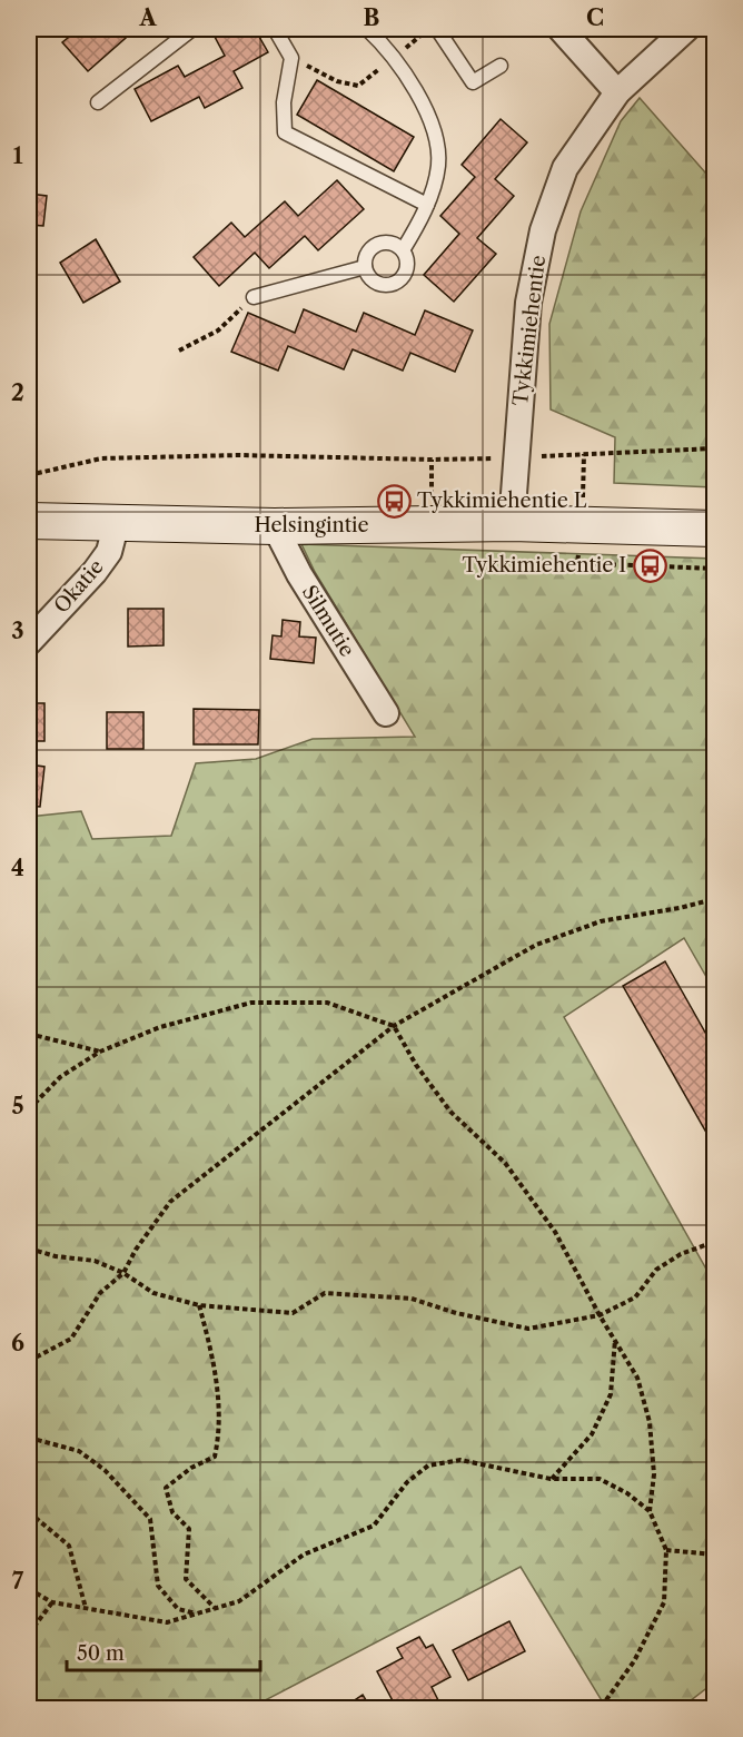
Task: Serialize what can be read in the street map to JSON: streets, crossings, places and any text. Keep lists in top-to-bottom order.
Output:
{
  "streets": {
    "main road": ["Helsingintie"],
    "street": ["Tykkimiehentie", "Okatie", "Silmutie"]
  },
  "crossings": [
    ["Tykkimiehentie", "Helsingintie"],
    ["Helsingintie", "Okatie"],
    ["Helsingintie", "Silmutie"]
  ],
  "places": {
    "bus stop": ["Tykkimiehentie L", "Tykkimiehentie I"]
  },
  "scale_bar": "50 m",
  "grid": {
    "columns": ["A", "B", "C"],
    "rows": [
      "1",
      "2",
      "3",
      "4",
      "5",
      "6",
      "7"
    ]
  }
}
